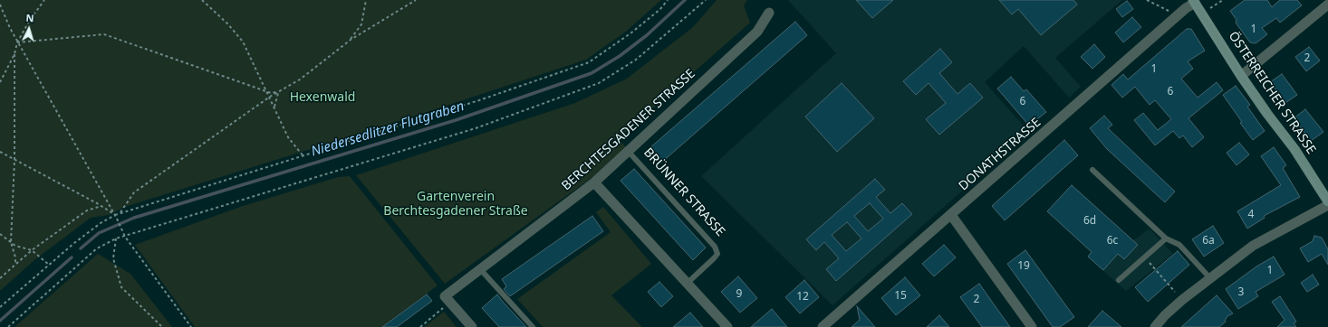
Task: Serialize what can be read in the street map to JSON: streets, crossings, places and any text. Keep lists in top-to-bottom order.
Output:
{
  "streets": {
    "main road": ["ÖSTERREICHER STRASSE"],
    "street": ["BERCHTESGADENER STRASSE", "DONATHSTRASSE"],
    "lane": ["BRÜNNER STRASSE"]
  },
  "crossings": [
    ["ÖSTERREICHER STRASSE", "DONATHSTRASSE"],
    ["BERCHTESGADENER STRASSE", "BRÜNNER STRASSE"]
  ],
  "water": ["Niedersedlitzer Flutgraben"],
  "parks": ["Hexenwald", "Gartenverein Berchtesgadener Straße"],
  "house_numbers": [
    "1",
    "2",
    "1",
    "6",
    "6",
    "4",
    "6d",
    "6c",
    "6a",
    "19",
    "1",
    "3",
    "9",
    "15",
    "12",
    "2"
  ],
  "north": "top"
}
